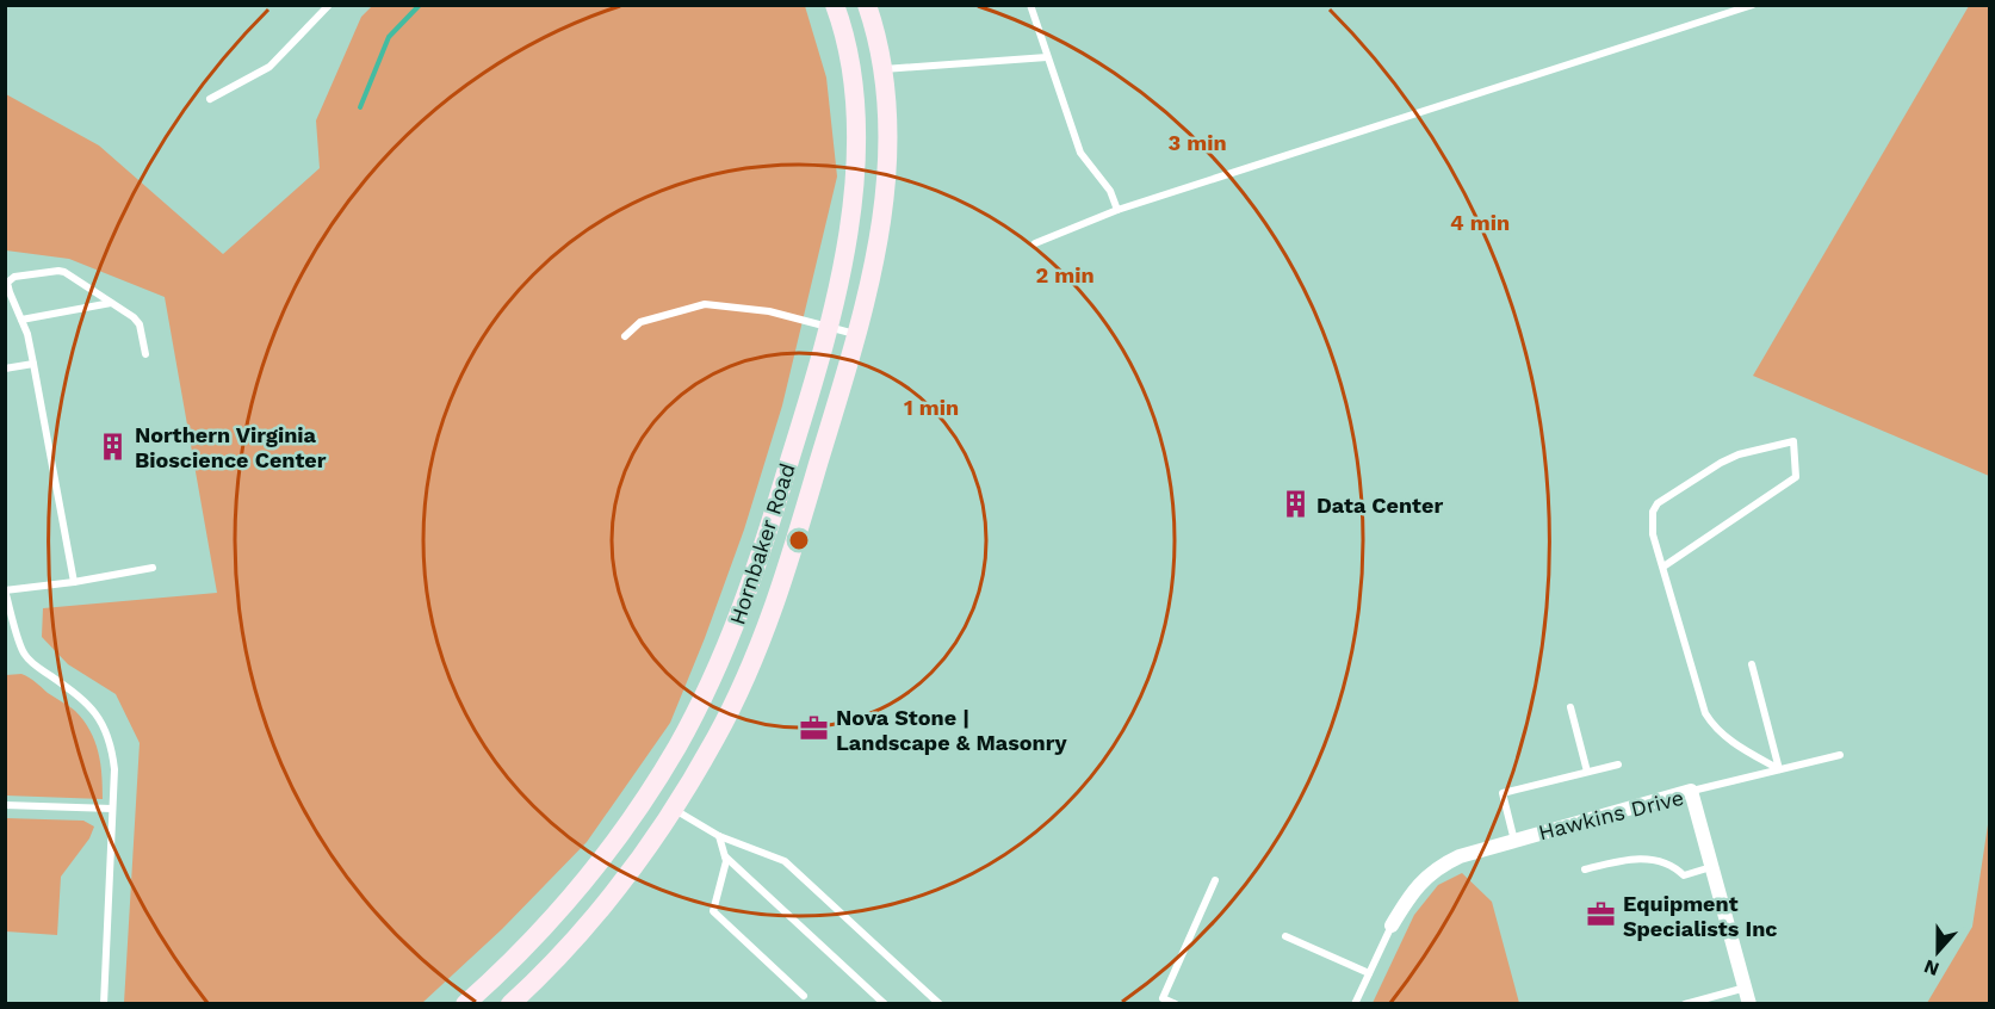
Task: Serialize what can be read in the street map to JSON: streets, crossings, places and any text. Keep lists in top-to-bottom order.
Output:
{
  "streets": {
    "main road": ["Hornbaker Road"],
    "street": ["Hawkins Drive"]
  },
  "places": {
    "building": ["Northern Virginia Bioscience Center", "Data Center"],
    "office": ["Nova Stone | Landscape & Masonry", "Equipment Specialists Inc"]
  },
  "north": "bottom",
  "rings": [
    "3 min",
    "4 min",
    "2 min",
    "1 min"
  ]
}
